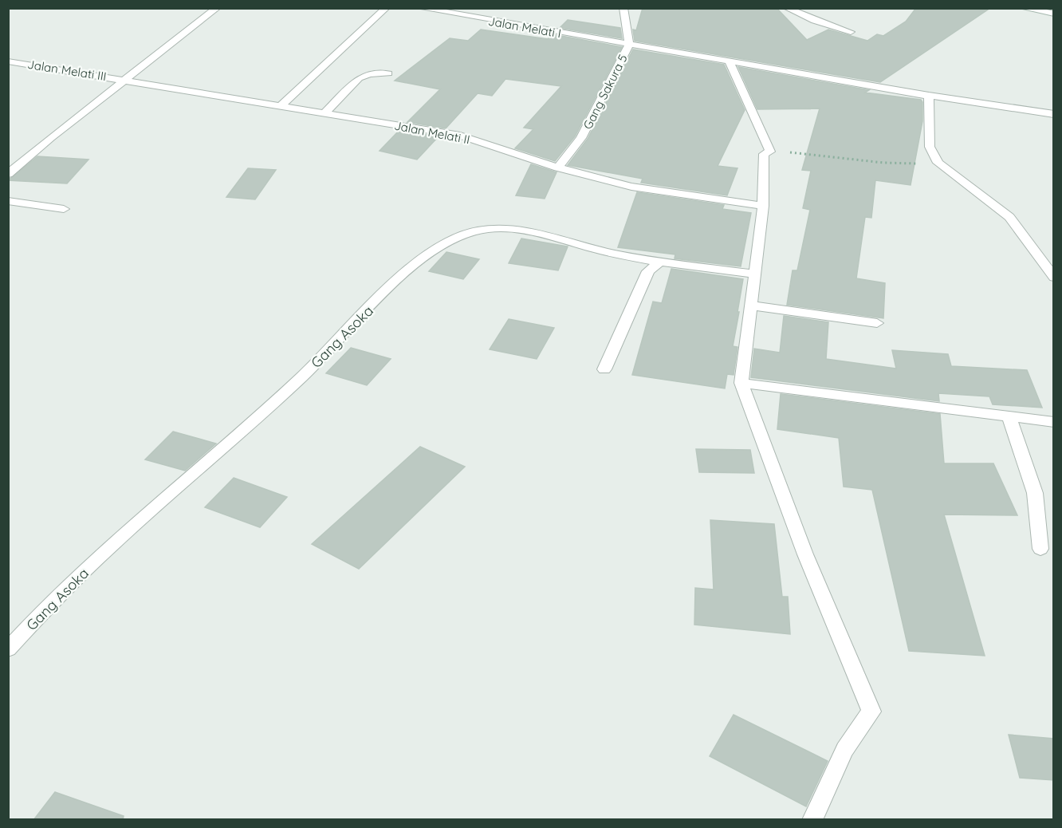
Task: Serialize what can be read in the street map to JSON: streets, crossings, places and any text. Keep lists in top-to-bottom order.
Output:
{
  "streets": {
    "street": [
      "Jalan Melati I",
      "Jalan Melati III",
      "Gang Sakura 5",
      "Jalan Melati II",
      "Gang Asoka"
    ]
  },
  "crossings": [
    ["Jalan Melati I", "Gang Sakura 5"],
    ["Jalan Melati III", "Jalan Melati II"],
    ["Gang Sakura 5", "Jalan Melati II"]
  ]
}
